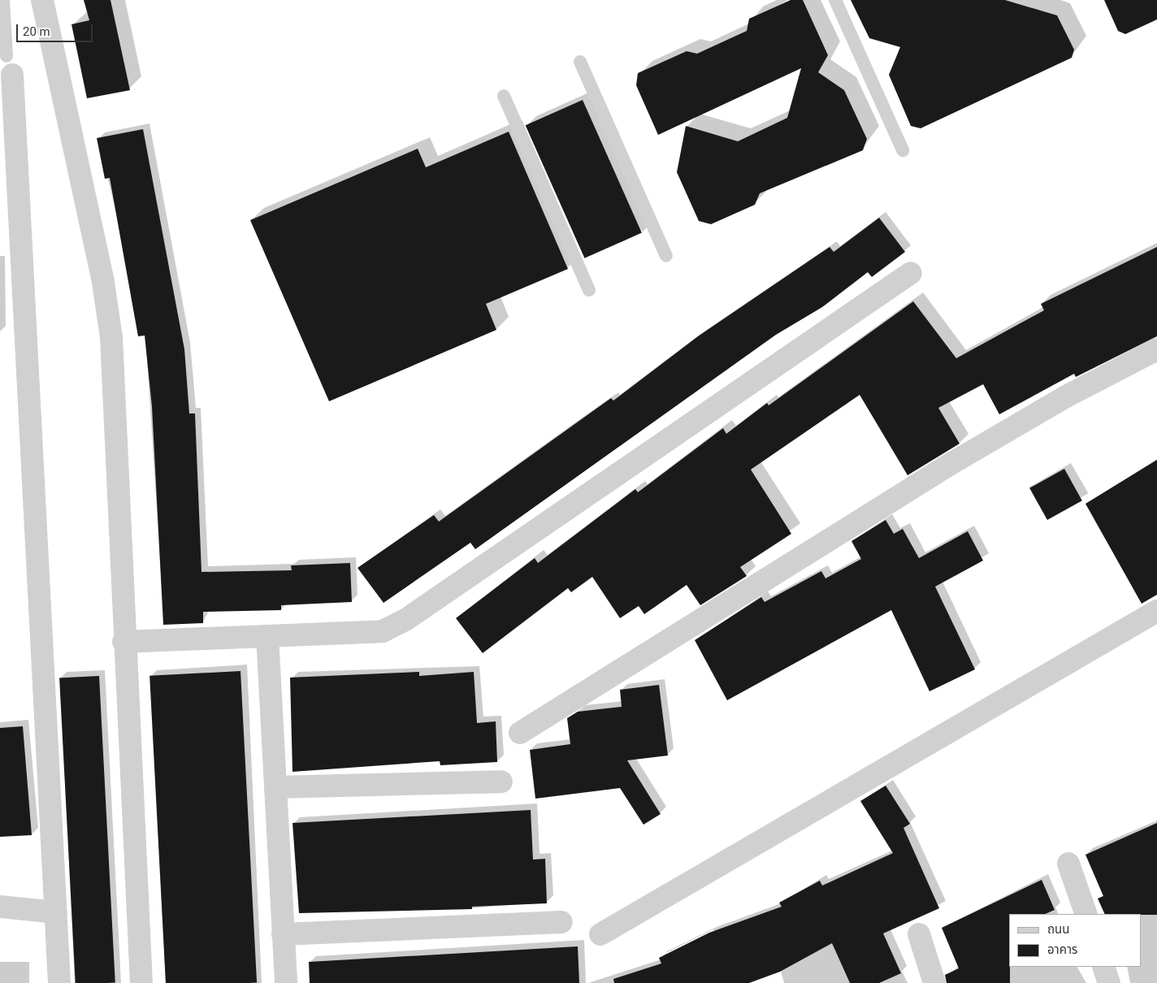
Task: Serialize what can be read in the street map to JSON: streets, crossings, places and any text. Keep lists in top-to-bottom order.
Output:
{
  "legend": ["ถนน", "อาคาร"],
  "scale_bar": "20 m"
}
